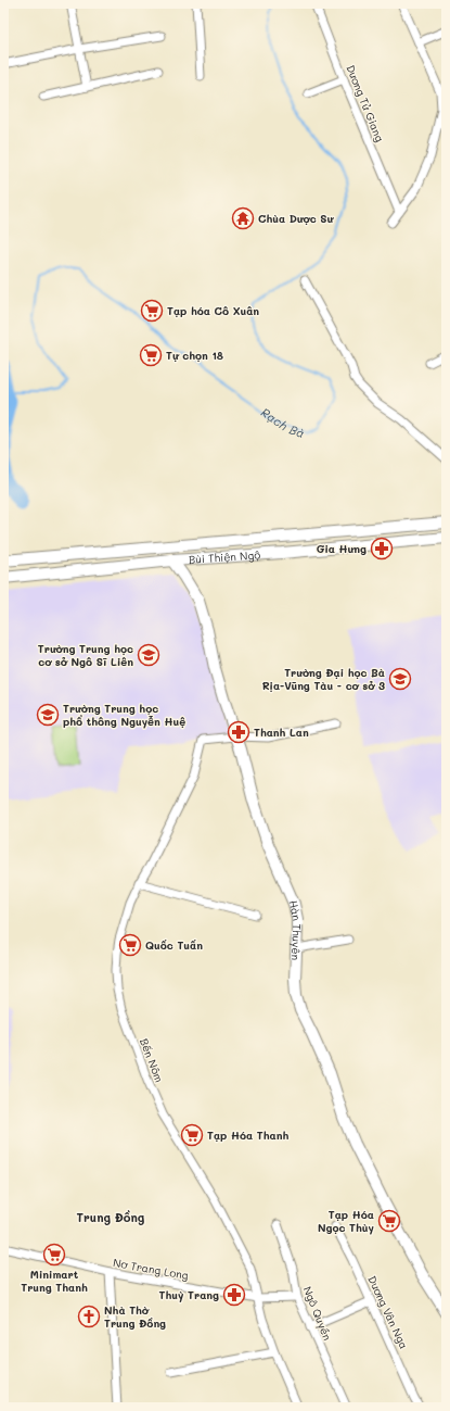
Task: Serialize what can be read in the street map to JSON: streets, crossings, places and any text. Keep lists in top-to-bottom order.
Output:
{
  "streets": {
    "main road": ["Bùi Thiện Ngộ", "Hàn Thuyên"],
    "street": [
      "Dương Tử Giang",
      "Bến Nôm",
      "Nơ Trang Long",
      "Dương Vân Nga",
      "Ngô Quyền"
    ]
  },
  "crossings": [
    ["Bùi Thiện Ngộ", "Hàn Thuyên"],
    ["Hàn Thuyên", "Bến Nôm"],
    ["Bến Nôm", "Nơ Trang Long"],
    ["Nơ Trang Long", "Ngô Quyền"]
  ],
  "districts": ["Trung Đồng"],
  "water": ["Rạch Bà"],
  "places": {
    "temple": ["Chùa Dược Sư"],
    "supermarket": [
      "Tạp hóa Cô Xuân",
      "Tự chọn 18",
      "Quốc Tuấn",
      "Tạp Hóa Thanh",
      "Tạp Hóa Ngọc Thùy",
      "Minimart Trung Thanh"
    ],
    "pharmacy": ["Gia Hưng", "Thanh Lan", "Thuỳ Trang"],
    "school or university": ["Trường Trung học cơ sở Ngô Sĩ Liên", "Trường Đại học Bà Rịa-Vũng Tàu - cơ sở 3", "Trường Trung học phổ thông Nguyễn Huệ"],
    "church": ["Nhà Thờ Trung Đồng"]
  }
}
